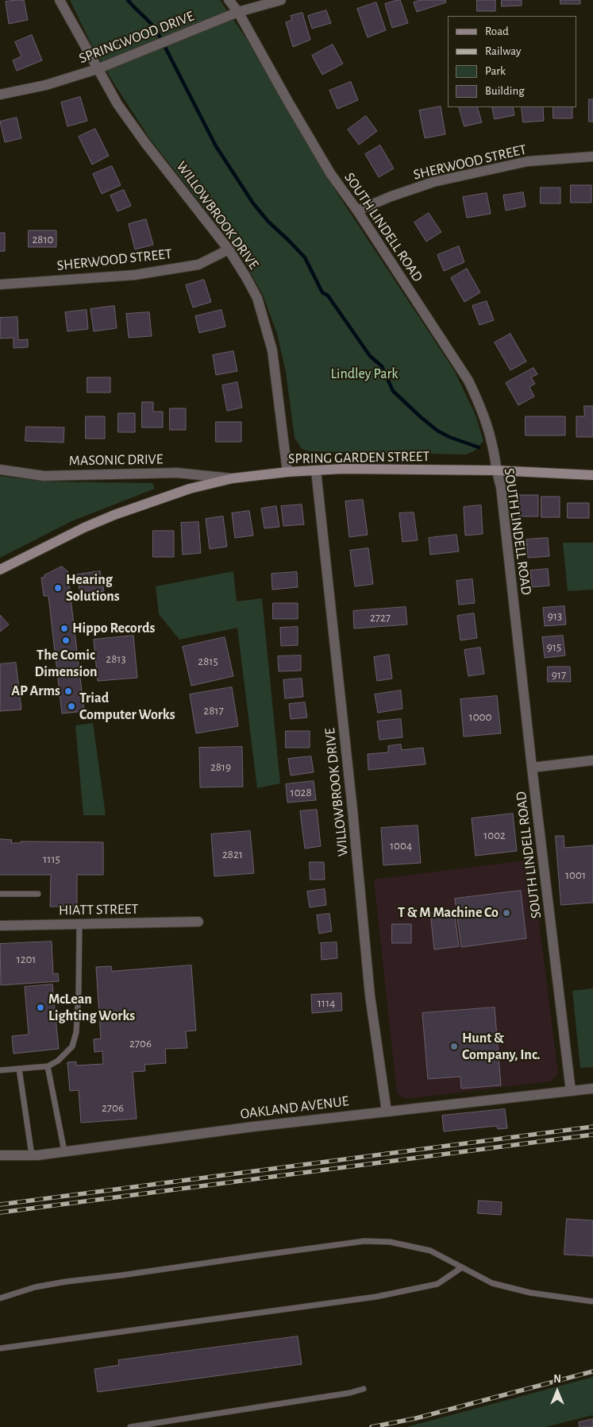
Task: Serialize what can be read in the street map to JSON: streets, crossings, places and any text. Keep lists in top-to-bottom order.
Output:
{
  "streets": {
    "main road": ["SPRING GARDEN STREET"],
    "street": [
      "SPRINGWOOD DRIVE",
      "SHERWOOD STREET",
      "WILLOWBROOK DRIVE",
      "SOUTH LINDELL ROAD",
      "MASONIC DRIVE",
      "HIATT STREET",
      "OAKLAND AVENUE"
    ]
  },
  "crossings": [
    ["SPRINGWOOD DRIVE", "WILLOWBROOK DRIVE"],
    ["SPRINGWOOD DRIVE", "SOUTH LINDELL ROAD"],
    ["SHERWOOD STREET", "WILLOWBROOK DRIVE"],
    ["SHERWOOD STREET", "SOUTH LINDELL ROAD"],
    ["WILLOWBROOK DRIVE", "SPRING GARDEN STREET"],
    ["WILLOWBROOK DRIVE", "OAKLAND AVENUE"],
    ["SOUTH LINDELL ROAD", "SPRING GARDEN STREET"],
    ["SOUTH LINDELL ROAD", "OAKLAND AVENUE"],
    ["SPRING GARDEN STREET", "MASONIC DRIVE"]
  ],
  "parks": ["Lindley Park"],
  "places": [
    "Hearing Solutions",
    "Hippo Records",
    "The Comic Dimension",
    "AP Arms",
    "Triad Computer Works",
    "T & M Machine Co",
    "McLean Lighting Works",
    "Hunt & Company, Inc."
  ],
  "house_numbers": [
    "2810",
    "913",
    "2727",
    "915",
    "2813",
    "2815",
    "917",
    "2817",
    "1000",
    "2819",
    "1028",
    "1002",
    "1004",
    "2821",
    "1115",
    "1001",
    "1201",
    "1114",
    "2706",
    "2706"
  ],
  "legend": [
    "Road",
    "Railway",
    "Park",
    "Building"
  ],
  "north": "top"
}
